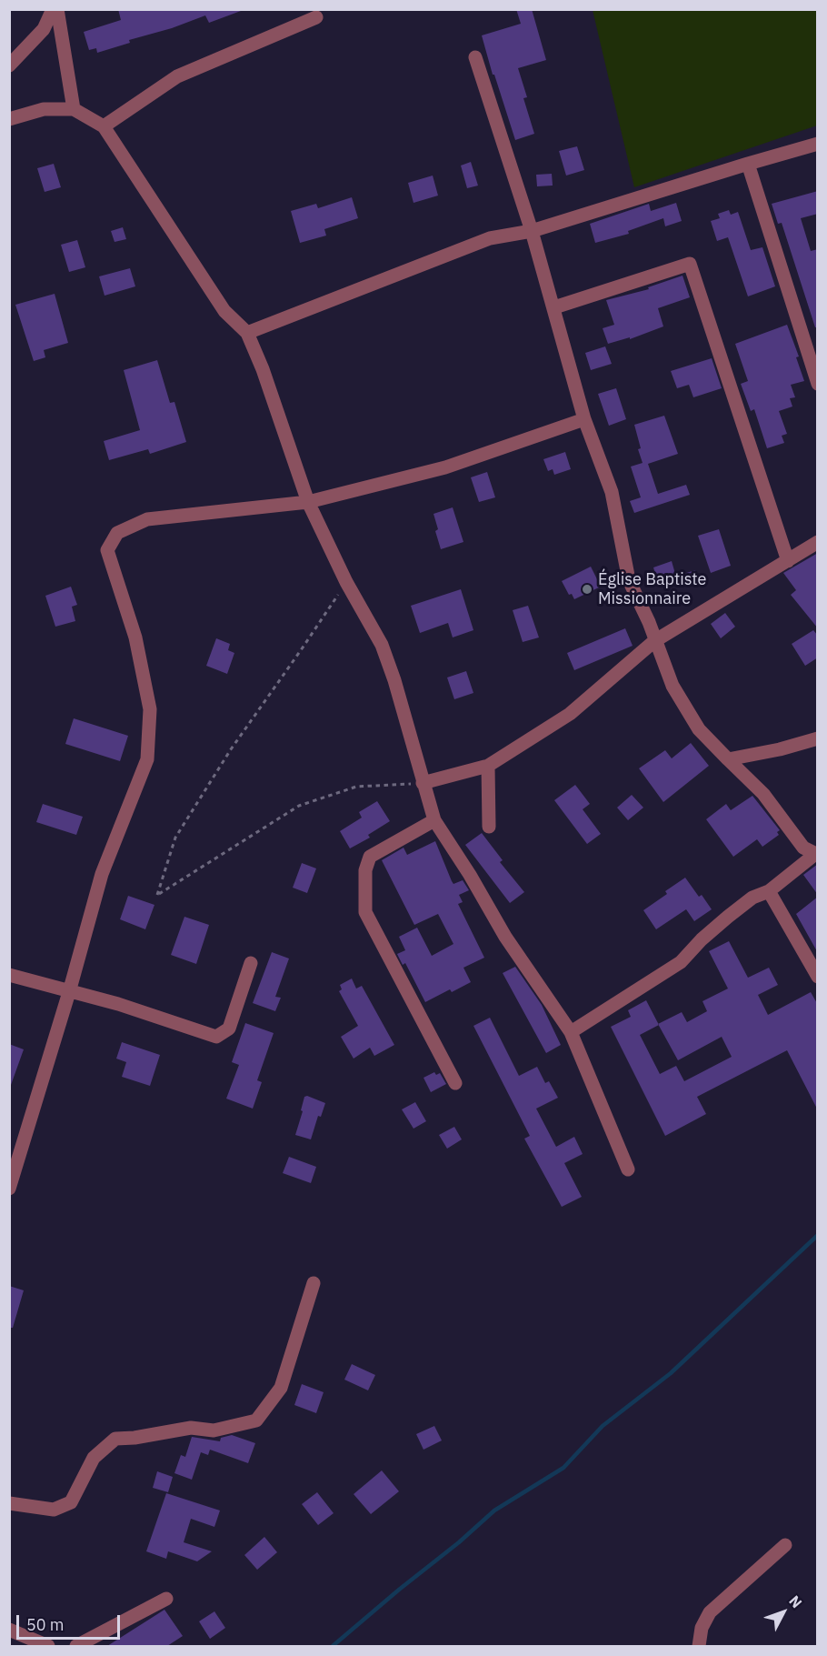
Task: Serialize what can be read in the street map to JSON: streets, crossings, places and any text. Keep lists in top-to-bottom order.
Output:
{
  "places": ["Église Baptiste Missionnaire"],
  "scale_bar": "50 m",
  "north": "top right"
}
